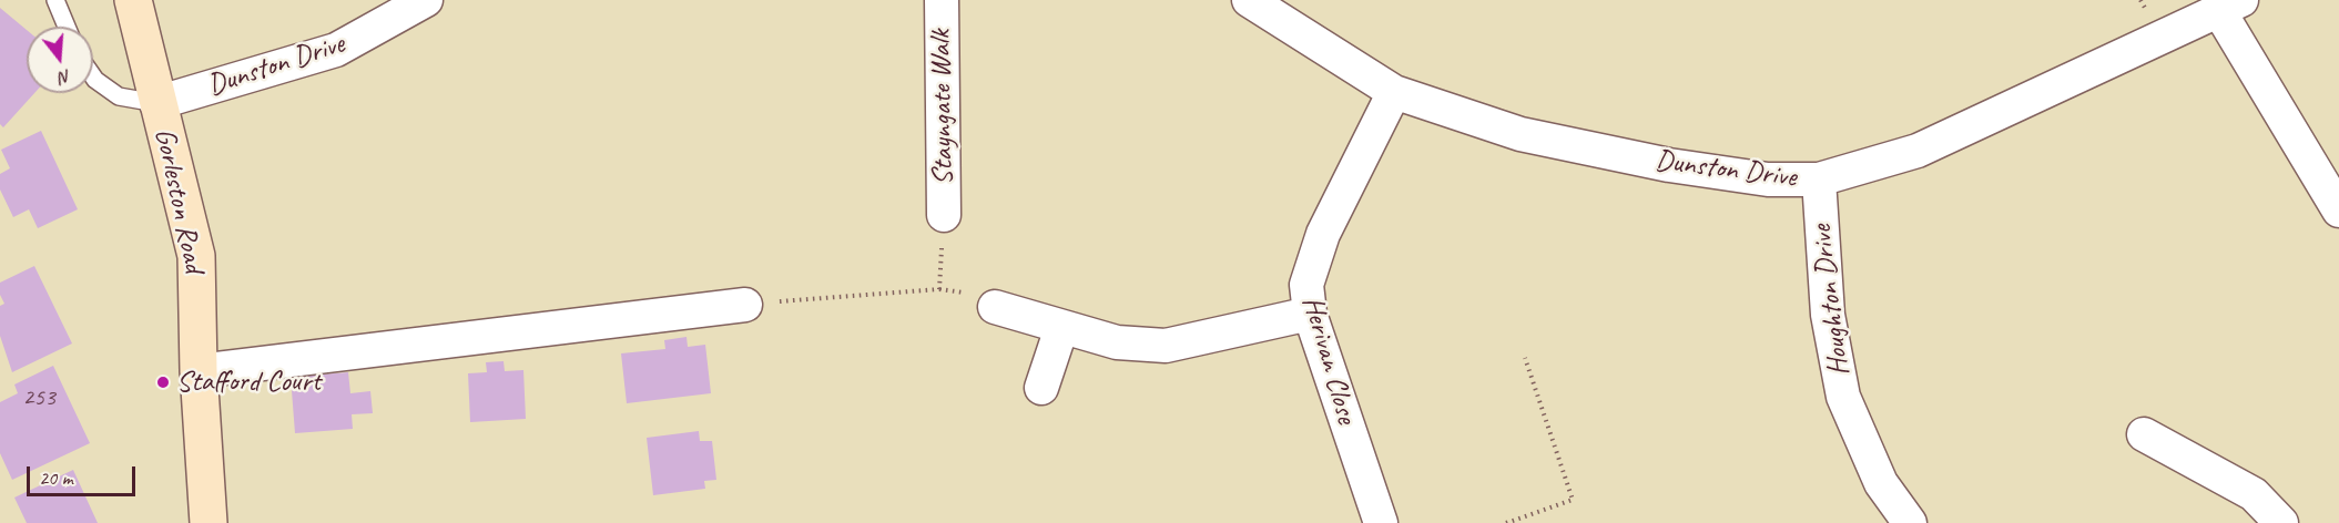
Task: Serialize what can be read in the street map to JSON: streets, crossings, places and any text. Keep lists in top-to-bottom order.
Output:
{
  "streets": {
    "main road": ["Gorleston Road"],
    "street": [
      "Dunston Drive",
      "Stayngate Walk",
      "Houghton Drive",
      "Herivan Close"
    ]
  },
  "crossings": [
    ["Dunston Drive", "Gorleston Road"],
    ["Dunston Drive", "Houghton Drive"],
    ["Dunston Drive", "Herivan Close"]
  ],
  "places": ["Stafford Court"],
  "house_numbers": ["253"],
  "scale_bar": "20 m",
  "north": "bottom"
}
